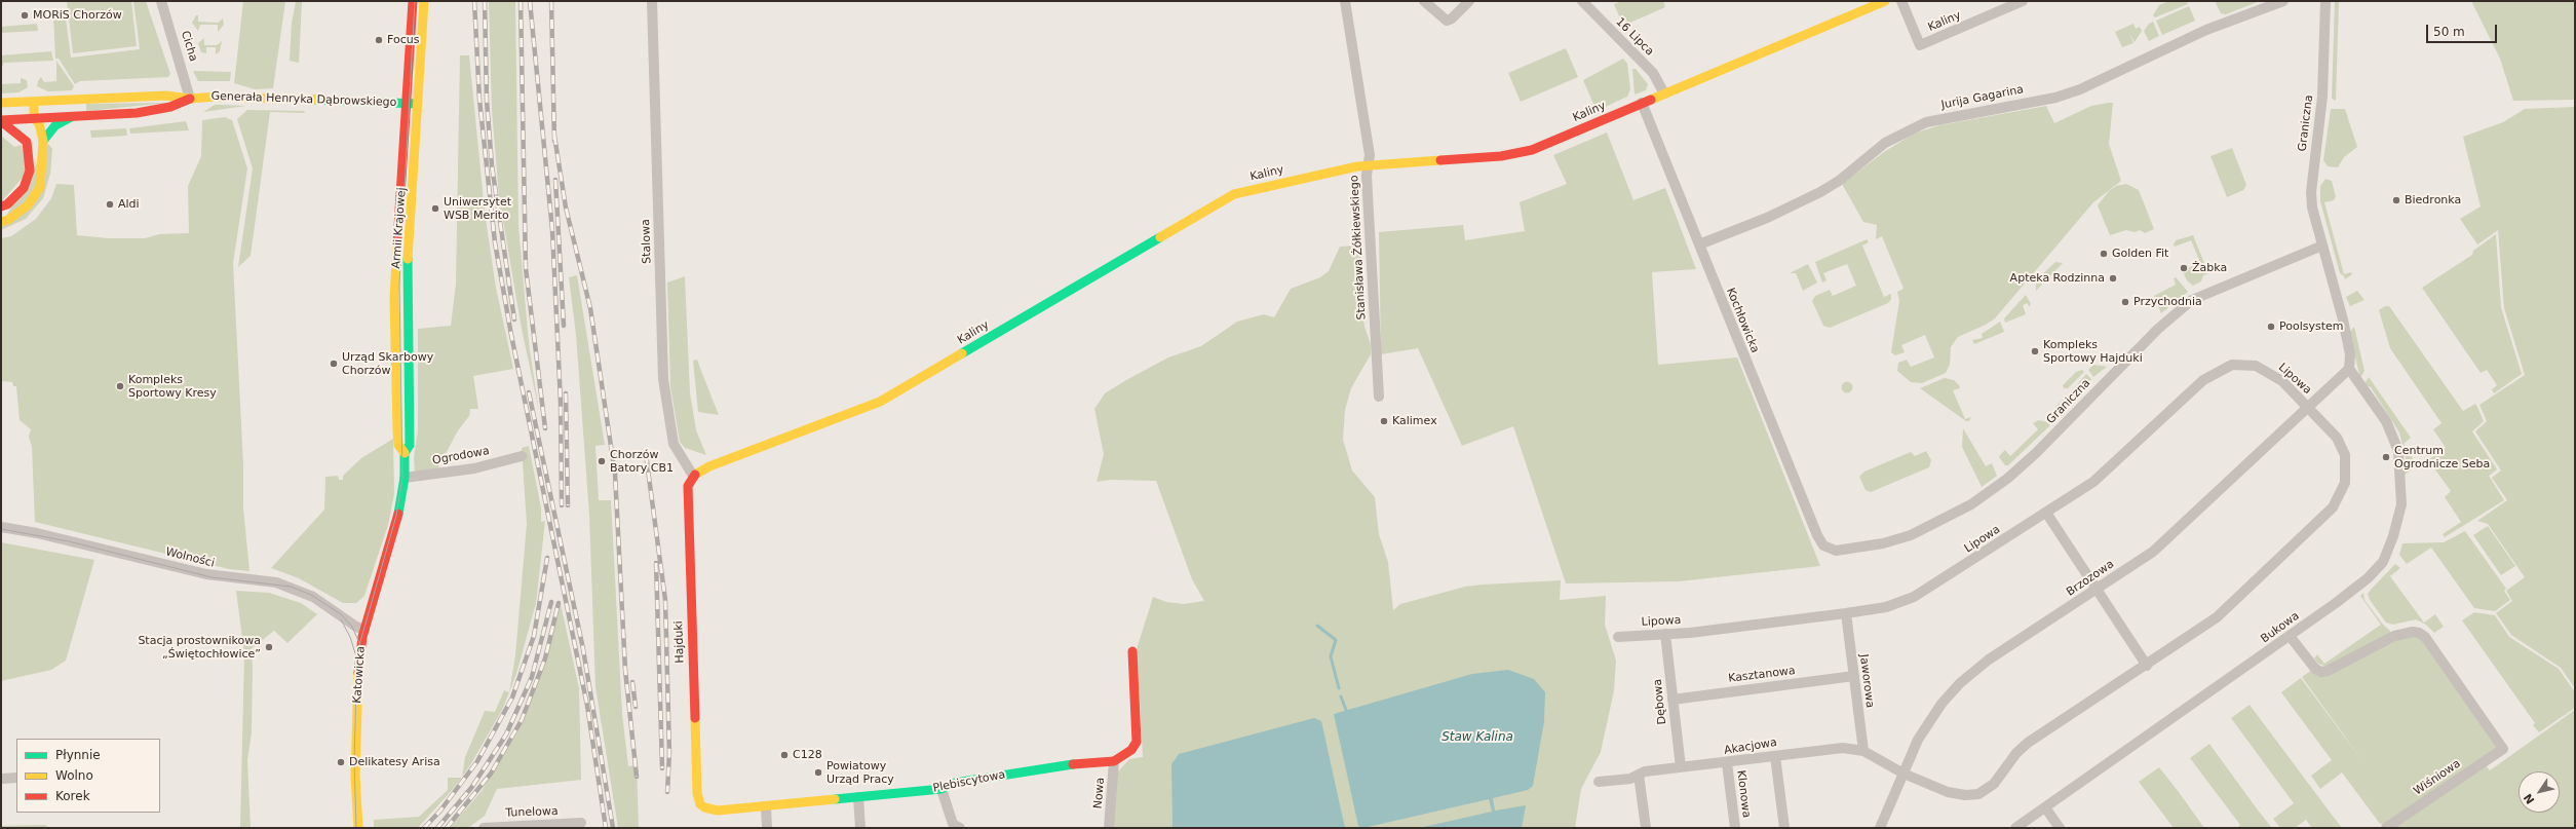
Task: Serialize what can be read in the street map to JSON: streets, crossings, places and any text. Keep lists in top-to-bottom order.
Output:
{
  "streets": {
    "street": [
      "Kaliny",
      "16 Lipca",
      "Cicha",
      "Jurija Gagarina",
      "Generała Henryka Dąbrowskiego",
      "Graniczna",
      "Armii Krajowej",
      "Stalowa",
      "Stanisława Żółkiewskiego",
      "Kochłowicka",
      "Lipowa",
      "Ogrodowa",
      "Wolności",
      "Brzozowa",
      "Bukowa",
      "Hajduki",
      "Katowicka",
      "Kasztanowa",
      "Jaworowa",
      "Dębowa",
      "Akacjowa",
      "Wiśniowa",
      "Plebiscytowa",
      "Nowa",
      "Klonowa",
      "Tunelowa"
    ]
  },
  "crossings": [
    ["Kaliny", "16 Lipca"],
    ["Kaliny", "Stalowa"],
    ["Kaliny", "Stanisława Żółkiewskiego"],
    ["Kaliny", "Kochłowicka"],
    ["Kaliny", "Hajduki"],
    ["Cicha", "Generała Henryka Dąbrowskiego"],
    ["Jurija Gagarina", "Kochłowicka"],
    ["Generała Henryka Dąbrowskiego", "Armii Krajowej"],
    ["Graniczna", "Kochłowicka"],
    ["Graniczna", "Brzozowa"],
    ["Graniczna", "Bukowa"],
    ["Armii Krajowej", "Ogrodowa"],
    ["Armii Krajowej", "Katowicka"],
    ["Stalowa", "Hajduki"],
    ["Lipowa", "Brzozowa"],
    ["Lipowa", "Jaworowa"],
    ["Lipowa", "Dębowa"],
    ["Lipowa", "Akacjowa"],
    ["Ogrodowa", "Katowicka"],
    ["Wolności", "Katowicka"],
    ["Brzozowa", "Bukowa"],
    ["Brzozowa", "Akacjowa"],
    ["Bukowa", "Wiśniowa"],
    ["Hajduki", "Plebiscytowa"],
    ["Kasztanowa", "Jaworowa"],
    ["Kasztanowa", "Dębowa"],
    ["Jaworowa", "Akacjowa"],
    ["Dębowa", "Akacjowa"],
    ["Akacjowa", "Klonowa"],
    ["Plebiscytowa", "Nowa"]
  ],
  "water": ["Staw Kalina"],
  "places": [
    "MORiS Chorzów",
    "Focus",
    "Biedronka",
    "Aldi",
    "Uniwersytet WSB Merito",
    "Golden Fit",
    "Żabka",
    "Apteka Rodzinna",
    "Przychodnia",
    "Poolsystem",
    "Kompleks Sportowy Hajduki",
    "Urząd Skarbowy Chorzów",
    "Kompleks Sportowy Kresy",
    "Kalimex",
    "Centrum Ogrodnicze Seba",
    "Chorzów Batory CB1",
    "Stacja prostownikowa „Świętochłowice”",
    "C128",
    "Delikatesy Arisa",
    "Powiatowy Urząd Pracy"
  ],
  "legend": ["Płynnie", "Wolno", "Korek"],
  "scale_bar": "50 m",
  "north": "bottom left"
}
